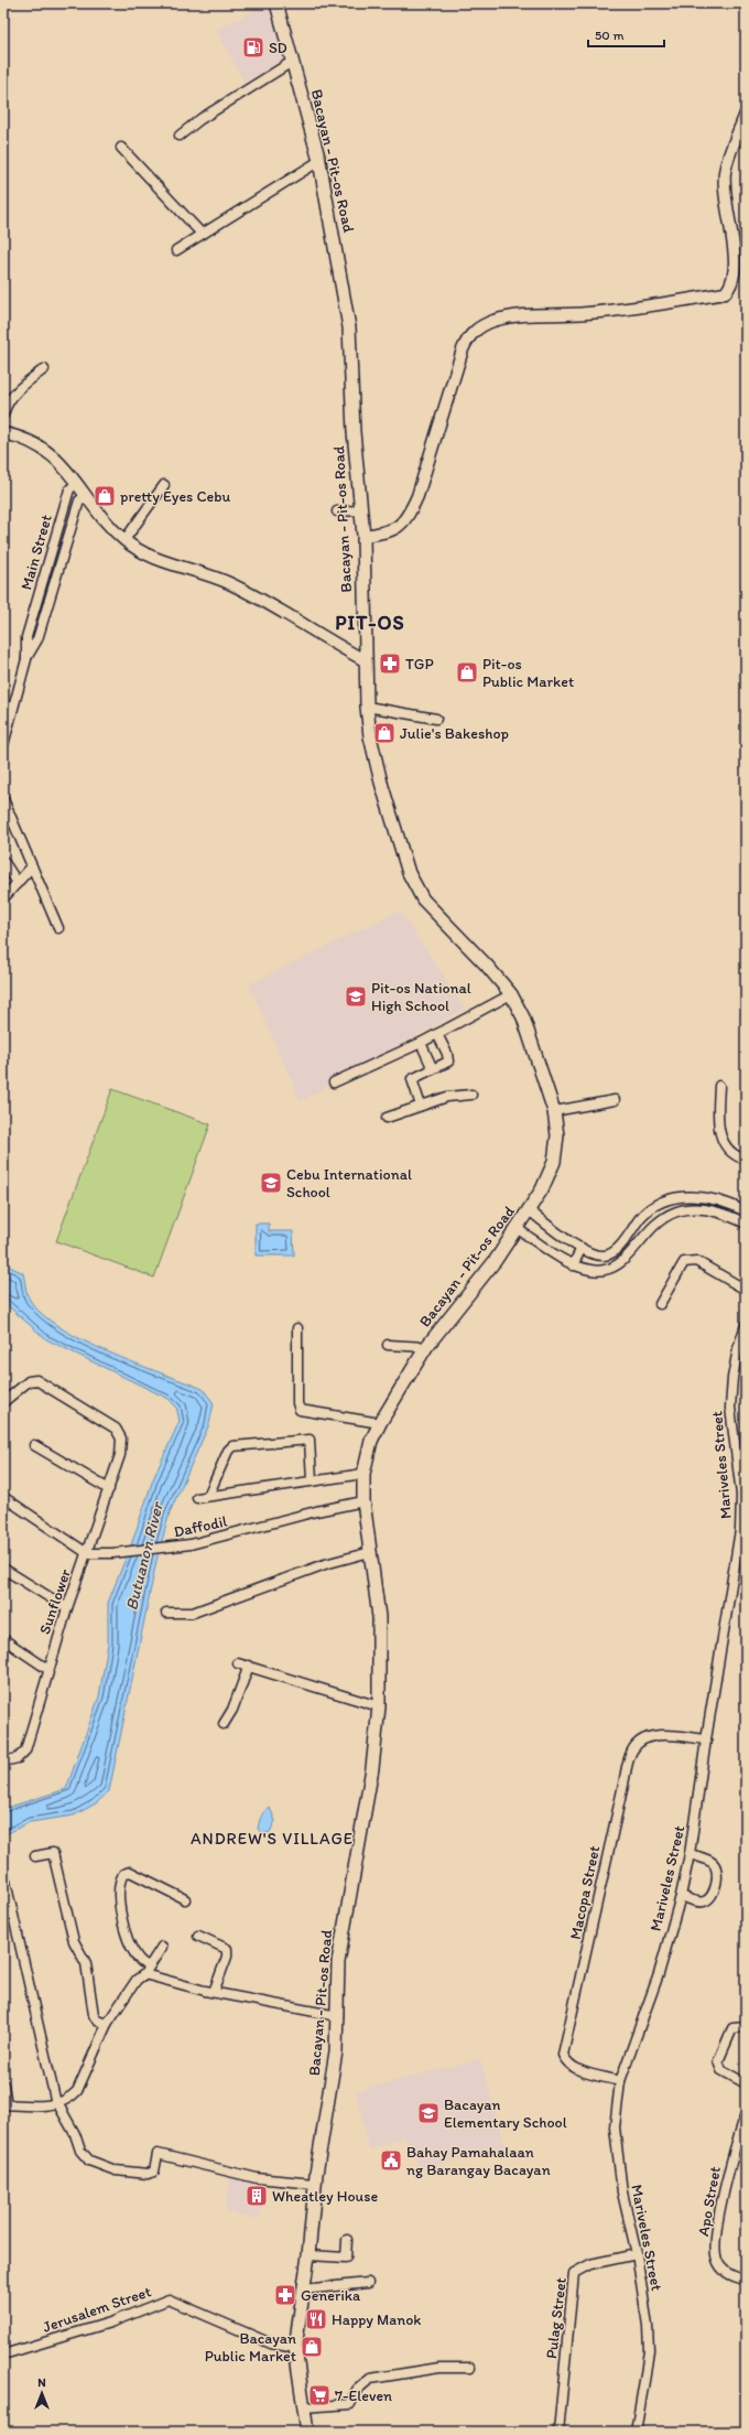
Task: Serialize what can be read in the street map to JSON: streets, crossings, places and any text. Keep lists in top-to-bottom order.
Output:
{
  "streets": {
    "main road": ["Bacayan - Pit-os Road"],
    "street": [
      "Main Street",
      "Mariveles Street",
      "Daffodil",
      "Sunflower",
      "Macopa Street",
      "Apo Street",
      "Jerusalem Street",
      "Pulag Street"
    ]
  },
  "crossings": [
    ["Bacayan - Pit-os Road", "Daffodil"],
    ["Bacayan - Pit-os Road", "Jerusalem Street"],
    ["Mariveles Street", "Macopa Street"],
    ["Mariveles Street", "Pulag Street"],
    ["Daffodil", "Sunflower"]
  ],
  "districts": ["PIT-OS", "ANDREW'S VILLAGE"],
  "water": ["Butuanon River"],
  "places": {
    "fuel station": ["SD"],
    "shop": [
      "pretty Eyes Cebu",
      "Pit-os Public Market",
      "Julie's Bakeshop",
      "Bacayan Public Market"
    ],
    "pharmacy": ["TGP", "Generika"],
    "school or university": ["Pit-os National High School", "Cebu International School", "Bacayan Elementary School"],
    "public building": ["Bahay Pamahalaan ng Barangay Bacayan"],
    "building": ["Wheatley House"],
    "restaurant": ["Happy Manok"],
    "supermarket": ["7-Eleven"]
  },
  "scale_bar": "50 m",
  "north": "top"
}
